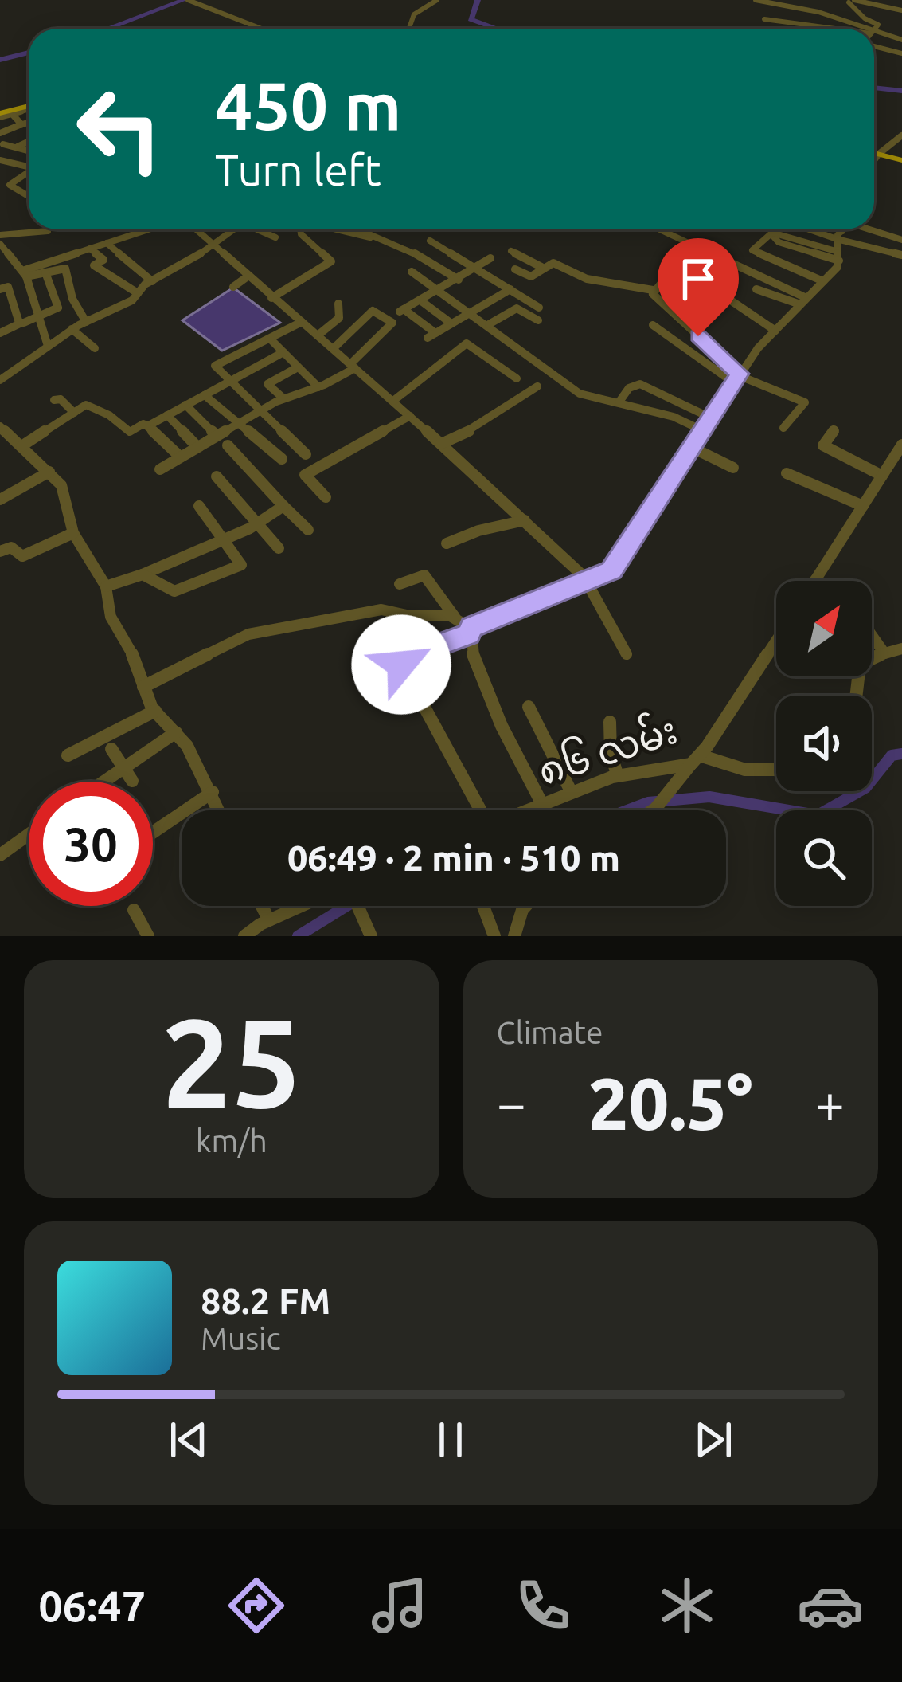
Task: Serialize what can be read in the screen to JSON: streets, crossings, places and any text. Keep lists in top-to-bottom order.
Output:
{
  "streets": {
    "street": ["၈၆ လမ်း"]
  },
  "north": "top right",
  "page": {
    "turn": ["450 m", "Turn left"],
    "limit": "30",
    "trip": "06:49 · 2 min · 510 m",
    "tile": [
      ["25", "km/h"],
      "Climate"
    ],
    "heat": ["−", "20.5°", "+"],
    "song": ["88.2 FM", "Music"],
    "tabs": "06:47"
  }
}
